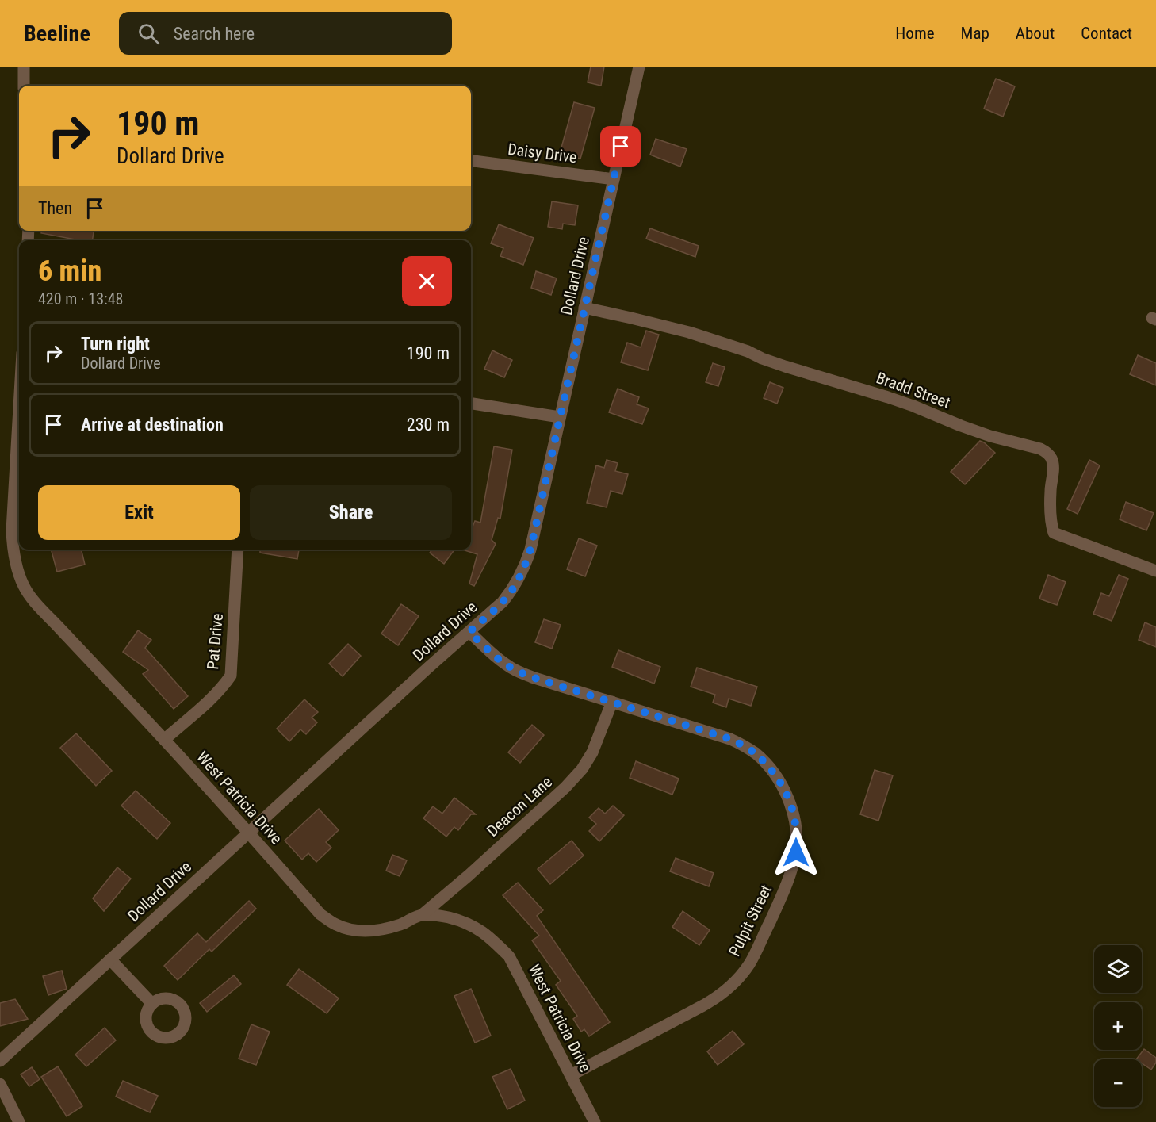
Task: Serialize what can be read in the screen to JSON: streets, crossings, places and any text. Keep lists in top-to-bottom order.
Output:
{
  "streets": {
    "street": [
      "Daisy Drive",
      "Dollard Drive",
      "Bradd Street",
      "Pat Drive",
      "West Patricia Drive",
      "Deacon Lane",
      "Pulpit Street"
    ]
  },
  "crossings": [
    ["Daisy Drive", "Dollard Drive"],
    ["Dollard Drive", "Bradd Street"],
    ["Dollard Drive", "West Patricia Drive"],
    ["Dollard Drive", "Pulpit Street"],
    ["Pat Drive", "West Patricia Drive"],
    ["West Patricia Drive", "Deacon Lane"],
    ["West Patricia Drive", "Pulpit Street"],
    ["Deacon Lane", "Pulpit Street"]
  ],
  "page": {
    "header": "Beeline",
    "search": "Search here",
    "nav": [
      "Home",
      "Map",
      "About",
      "Contact"
    ],
    "turn": ["190 m", "Dollard Drive"],
    "then": "Then",
    "heading": ["6 min", "420 m · 13:48"],
    "list": [
      {
        "name": "Turn right",
        "note": "Dollard Drive",
        "value": "190 m"
      },
      {
        "name": "Arrive at destination",
        "value": "230 m"
      }
    ],
    "buttons": ["Exit", "Share"],
    "map_buttons": ["+", "−"]
  }
}
